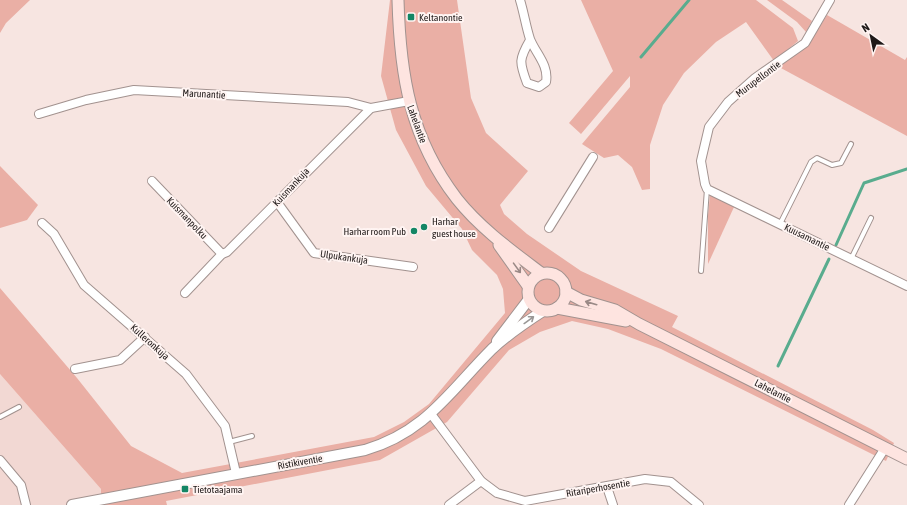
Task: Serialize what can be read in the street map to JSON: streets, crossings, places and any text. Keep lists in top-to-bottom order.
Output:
{
  "streets": {
    "main road": ["Lahelantie"],
    "street": [
      "Murupellontie",
      "Marunantie",
      "Kuismankuja",
      "Kuismanpolku",
      "Kuusamantie",
      "Ulpukankuja",
      "Kulleronkuja",
      "Ristikiventie",
      "Ritariperhosentie"
    ]
  },
  "crossings": [
    ["Murupellontie", "Kuusamantie"],
    ["Marunantie", "Kuismankuja"],
    ["Lahelantie", "Ristikiventie"],
    ["Kuismankuja", "Kuismanpolku"],
    ["Kuismankuja", "Ulpukankuja"],
    ["Kulleronkuja", "Ristikiventie"],
    ["Ristikiventie", "Ritariperhosentie"]
  ],
  "places": {
    "transit": ["Keltanontie", "Tietotaajama"],
    "other": ["Harhar guest house", "Harhar room Pub"]
  },
  "north": "top left"
}
